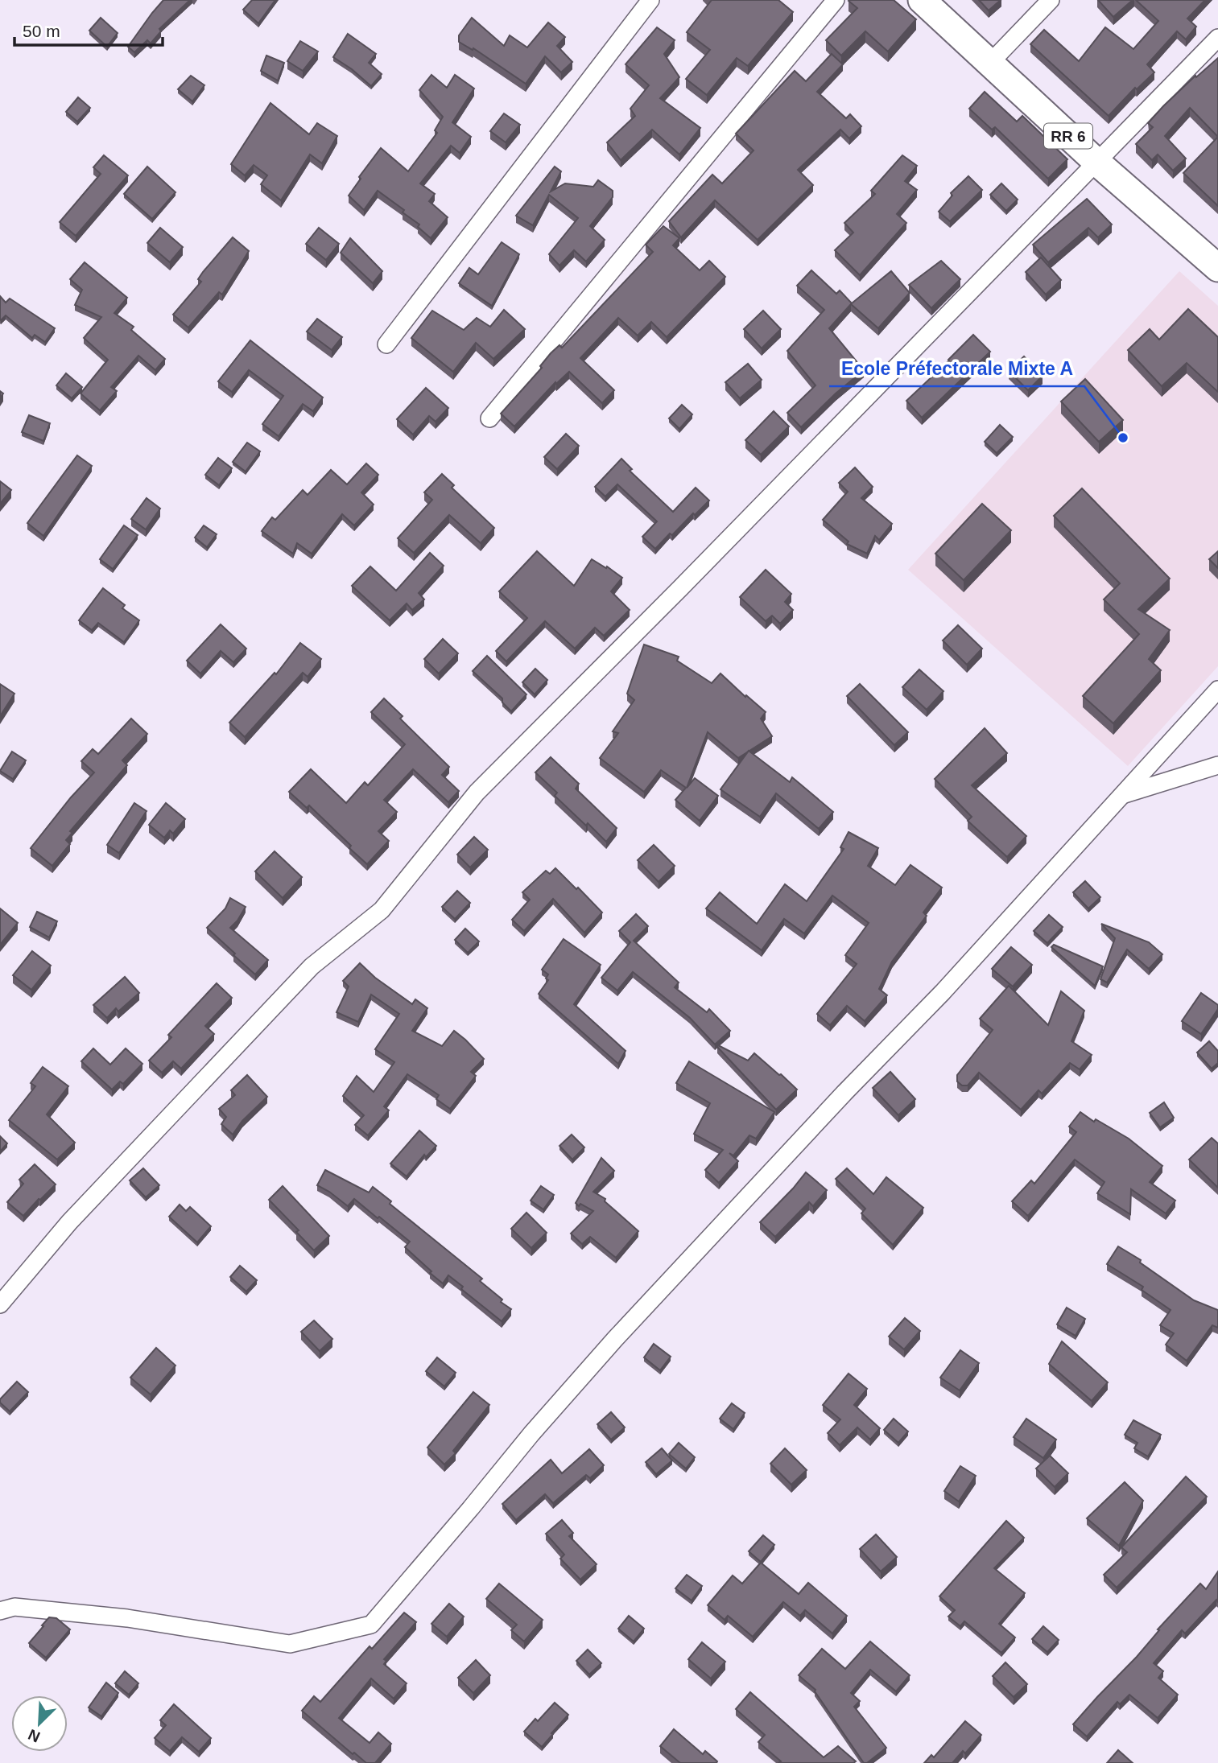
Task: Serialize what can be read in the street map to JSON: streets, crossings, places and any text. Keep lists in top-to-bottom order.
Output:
{
  "streets": {
    "main road": ["RR 6"]
  },
  "places": ["Ecole Préfectorale Mixte A"],
  "scale_bar": "50 m",
  "north": "bottom left"
}
